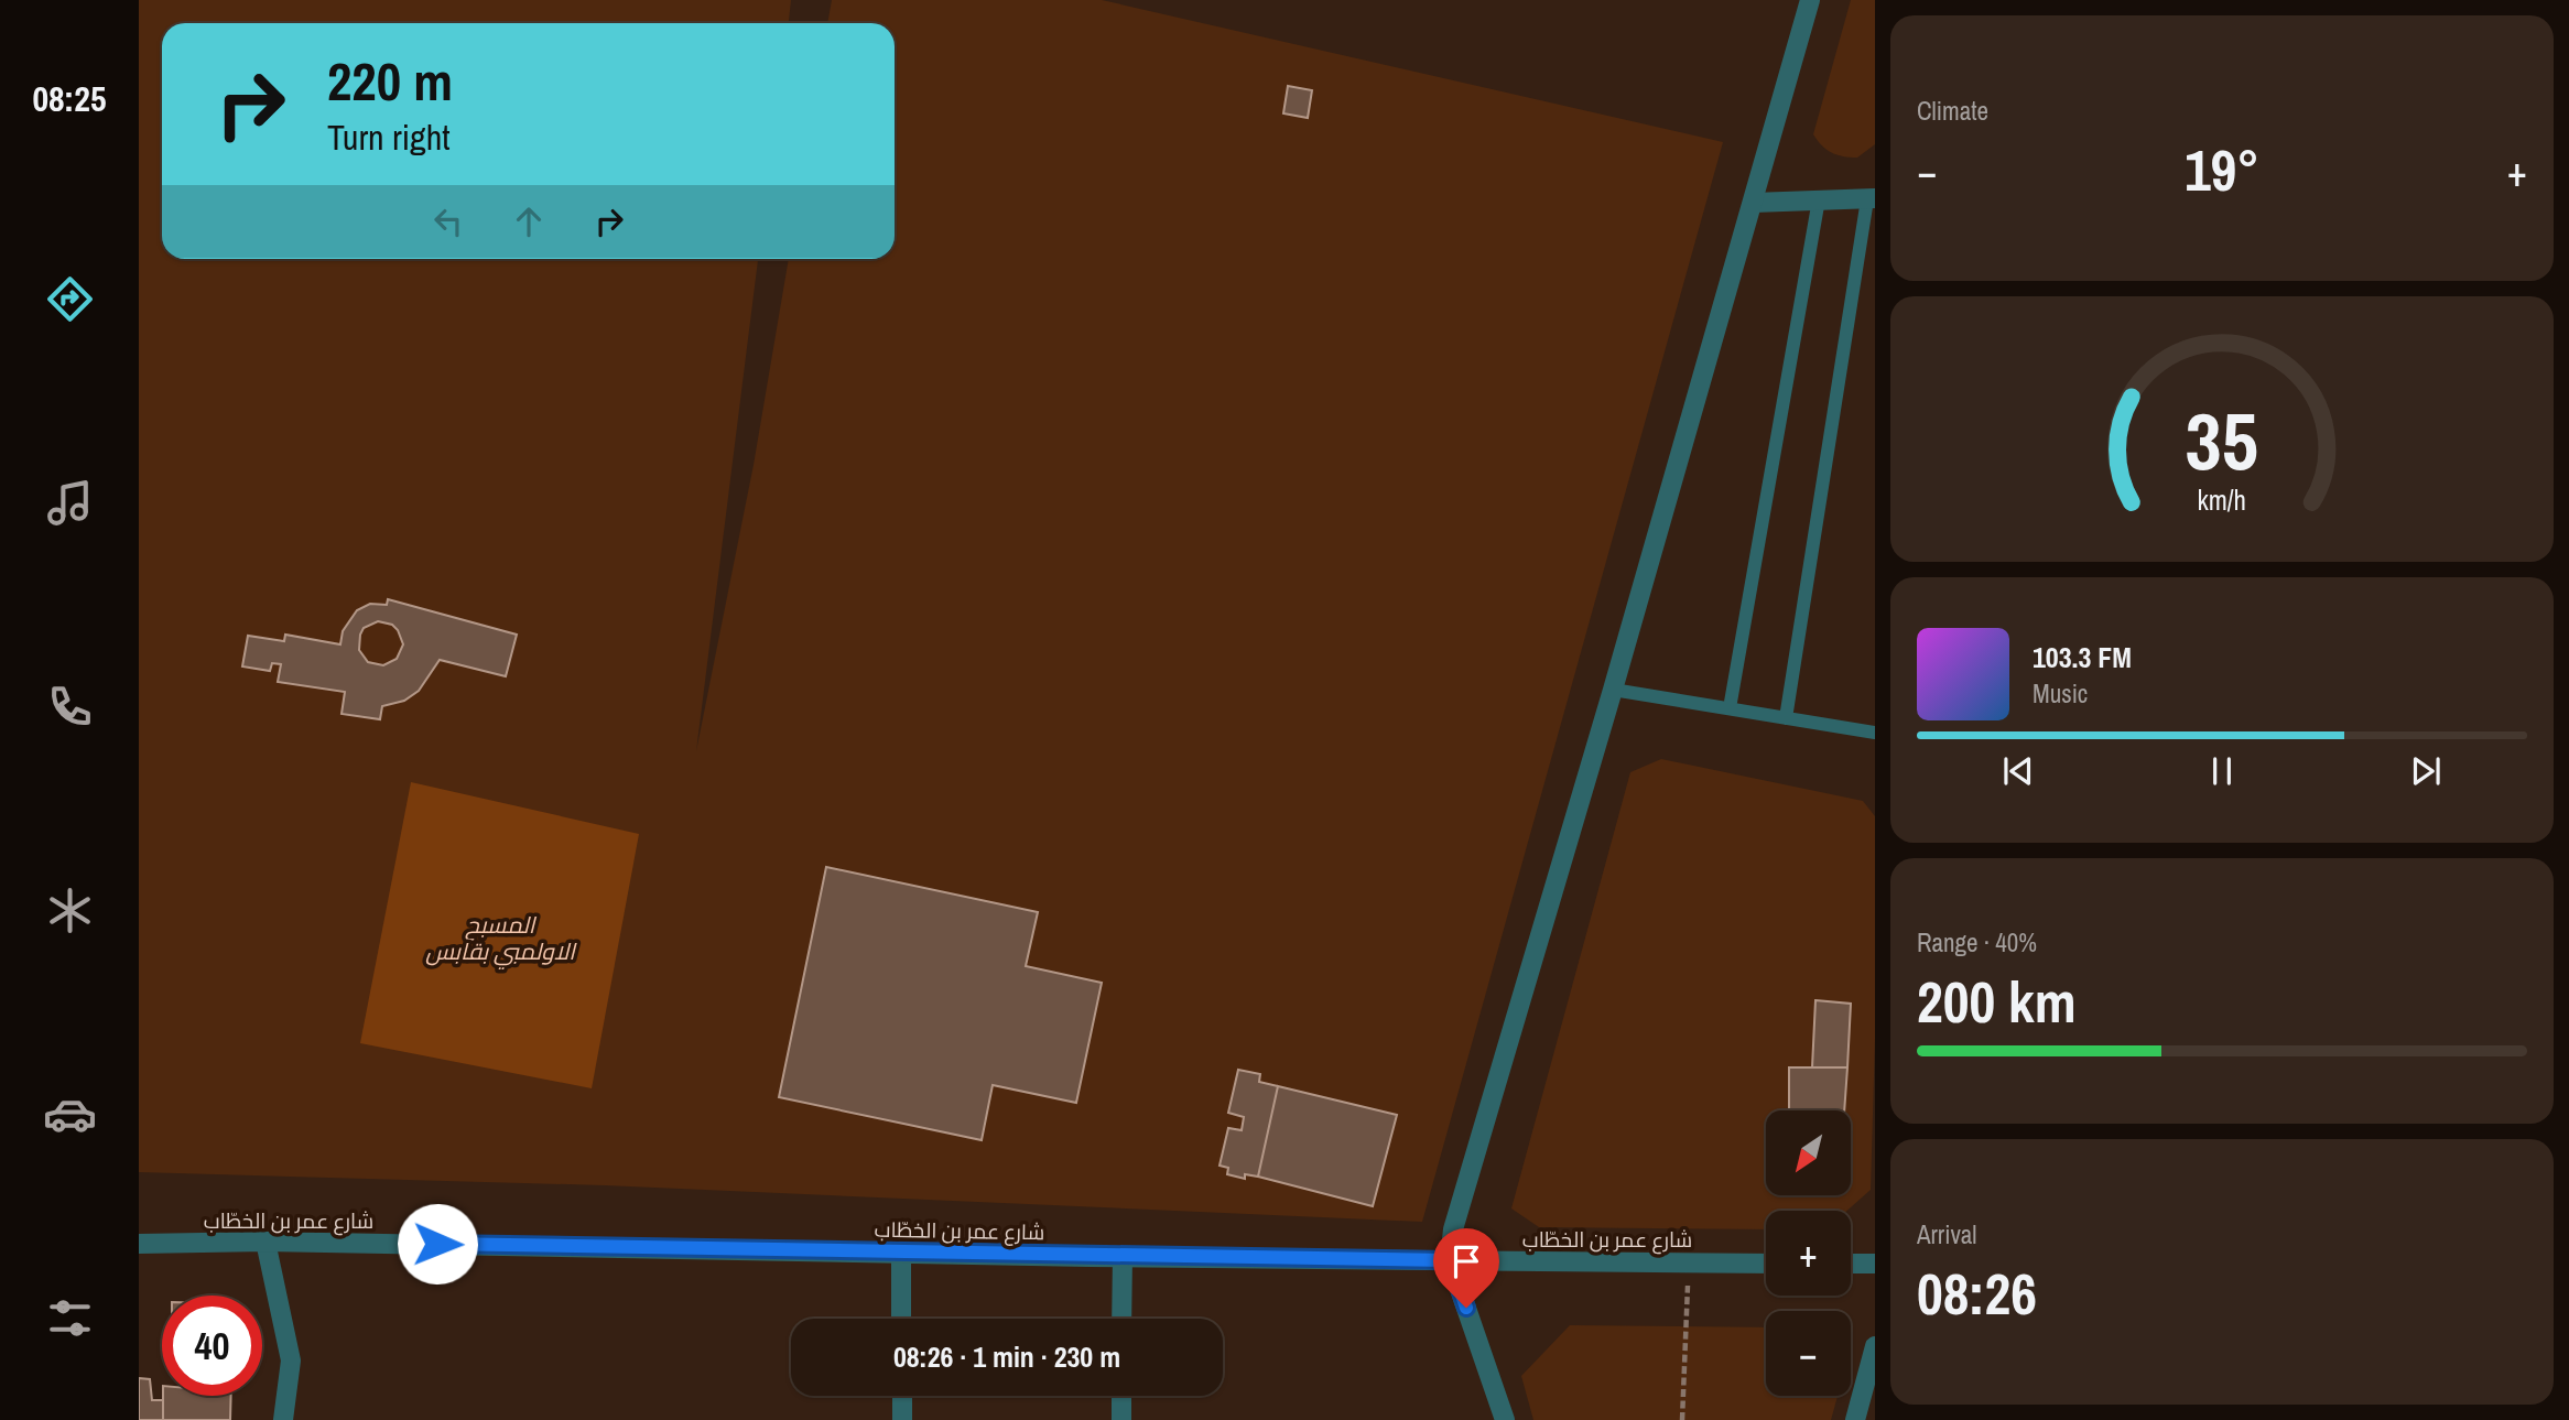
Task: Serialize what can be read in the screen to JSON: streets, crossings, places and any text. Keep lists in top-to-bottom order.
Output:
{
  "streets": {
    "street": ["شارع عمر بن الخطّاب"]
  },
  "water": ["المسبح الاولمبي بقابس"],
  "north": "bottom left",
  "page": {
    "tabs": "08:25",
    "tile": [
      "Climate",
      ["Range · 40%", "200 km"],
      ["Arrival", "08:26"]
    ],
    "turn": ["220 m", "Turn right"],
    "heat": ["−", "19°", "+"],
    "song": ["103.3 FM", "Music"],
    "map_buttons": ["+", "−"],
    "limit": "40",
    "trip": "08:26 · 1 min · 230 m",
    "gauge": ["35", "km/h"]
  }
}
